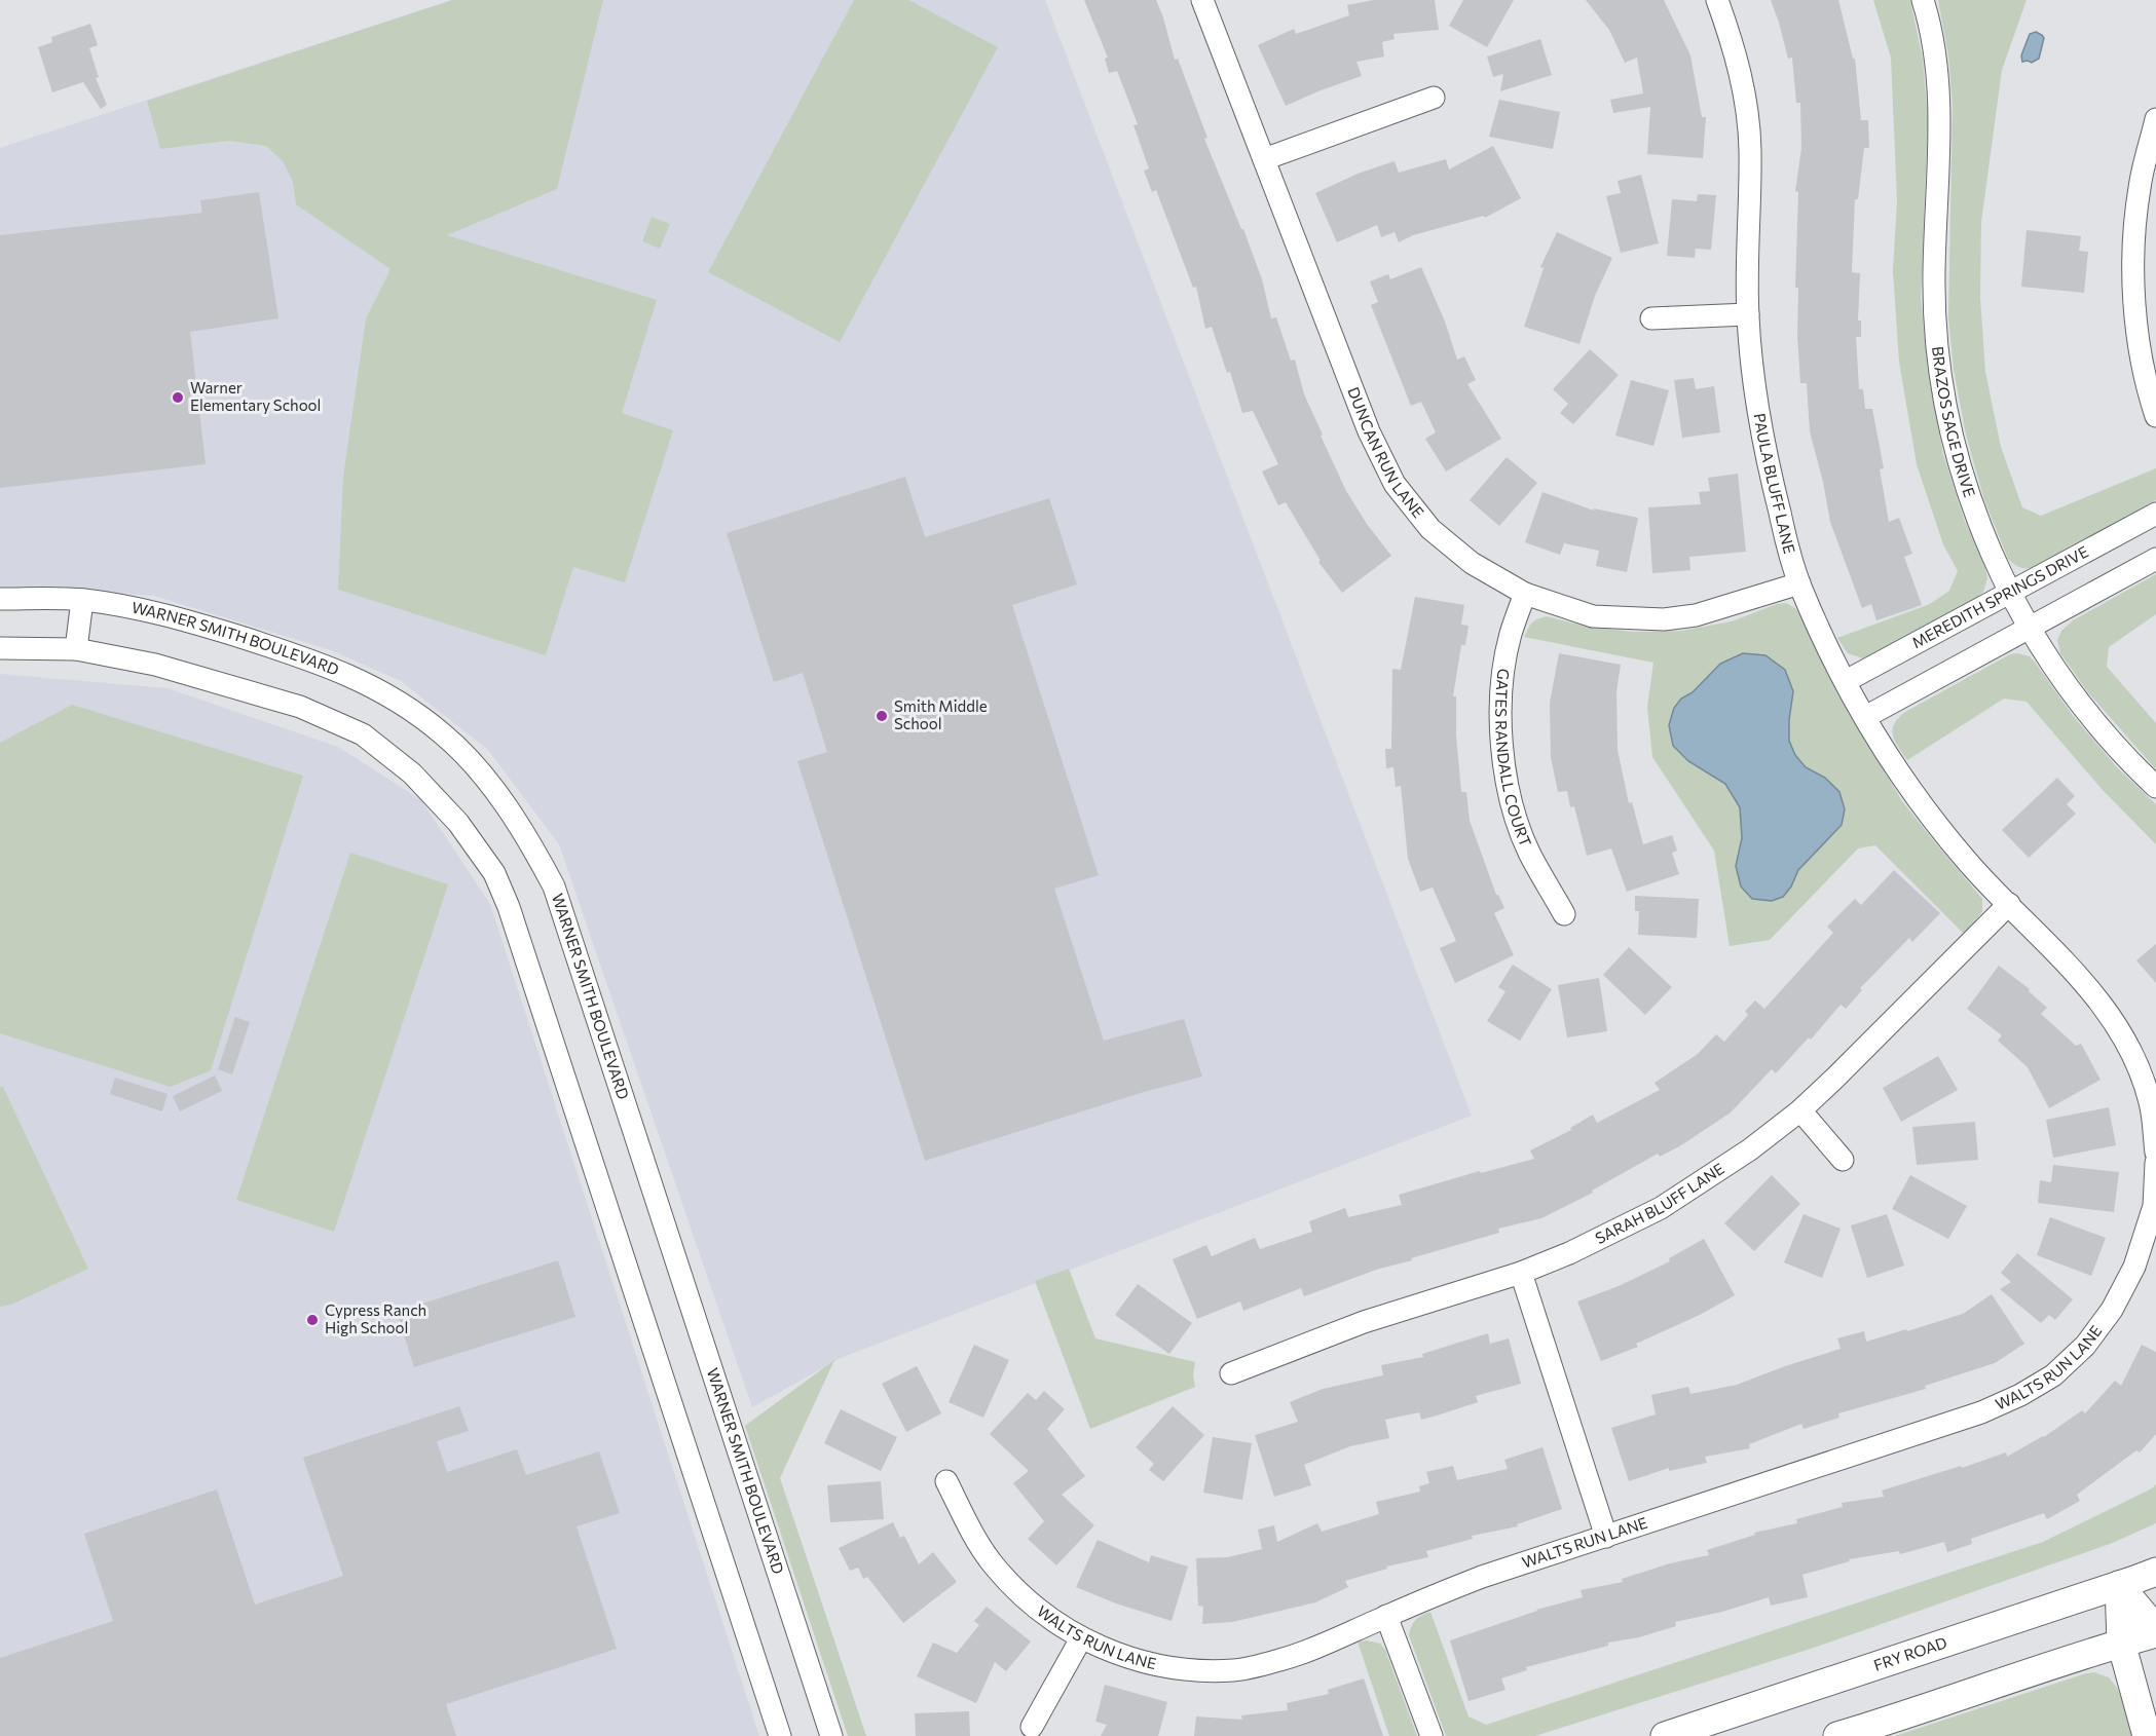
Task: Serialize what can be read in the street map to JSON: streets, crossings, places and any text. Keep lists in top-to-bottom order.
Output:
{
  "streets": {
    "main road": ["FRY ROAD"],
    "street": [
      "BRAZOS SAGE DRIVE",
      "DUNCAN RUN LANE",
      "PAULA BLUFF LANE",
      "MEREDITH SPRINGS DRIVE",
      "WARNER SMITH BOULEVARD",
      "GATES RANDALL COURT",
      "SARAH BLUFF LANE",
      "WALTS RUN LANE"
    ]
  },
  "crossings": [
    ["BRAZOS SAGE DRIVE", "MEREDITH SPRINGS DRIVE"],
    ["DUNCAN RUN LANE", "PAULA BLUFF LANE"],
    ["DUNCAN RUN LANE", "GATES RANDALL COURT"],
    ["PAULA BLUFF LANE", "MEREDITH SPRINGS DRIVE"],
    ["PAULA BLUFF LANE", "SARAH BLUFF LANE"]
  ],
  "places": ["Warner Elementary School", "Smith Middle School", "Cypress Ranch High School"]
}
